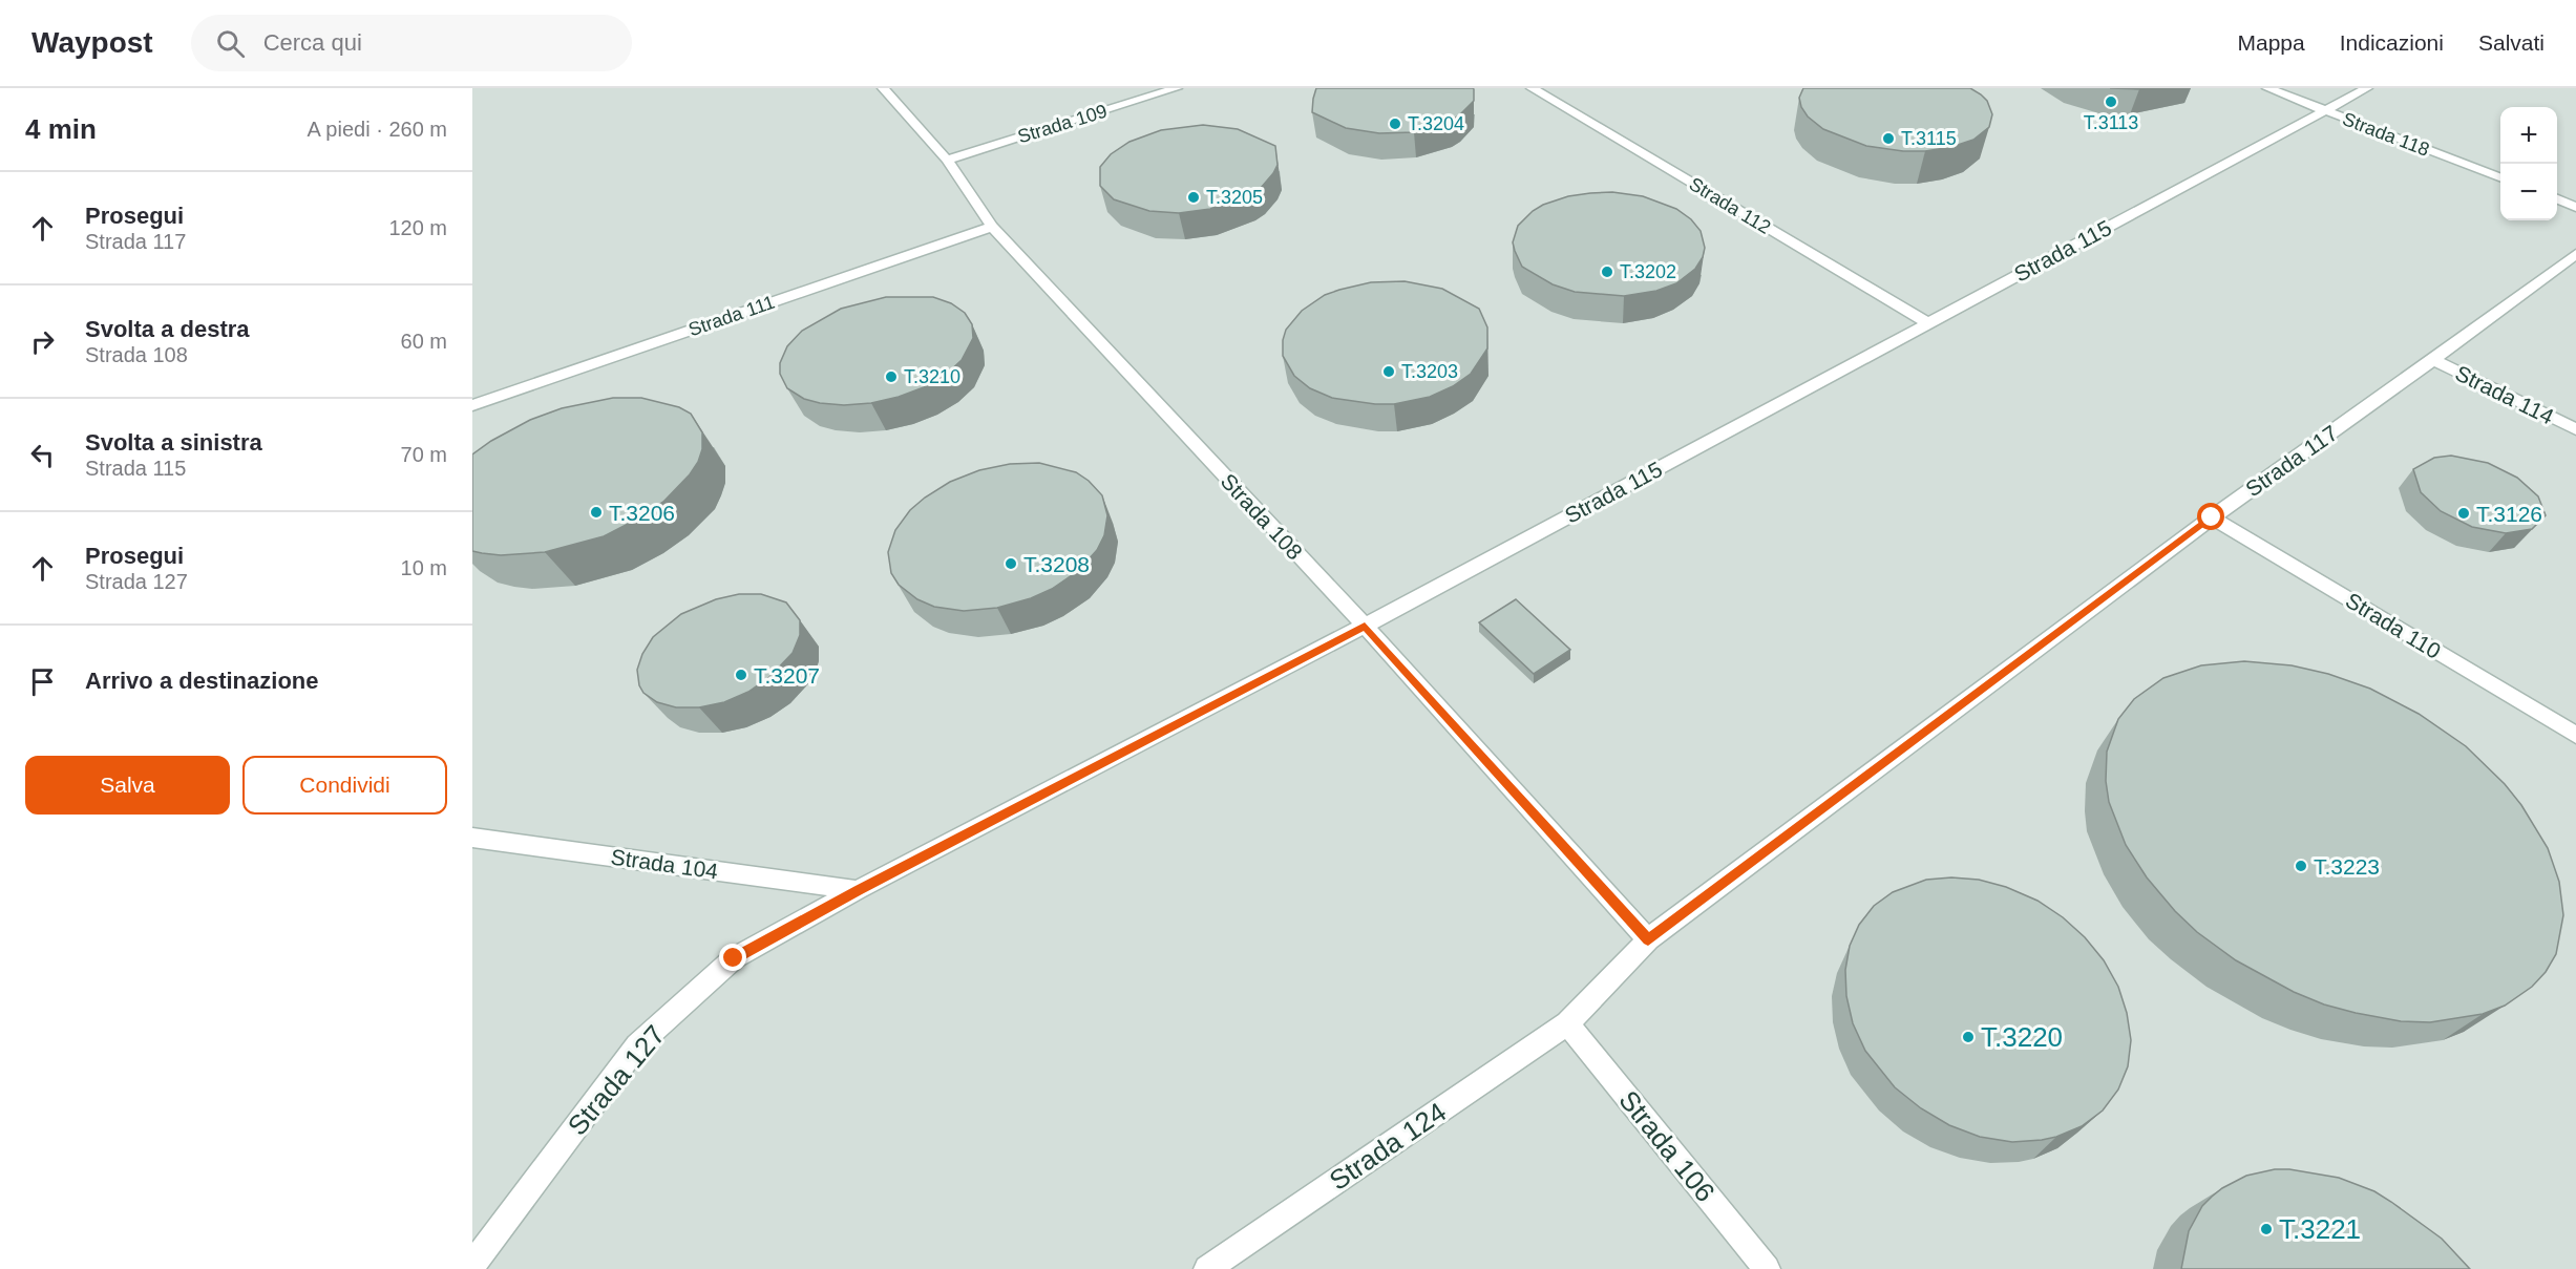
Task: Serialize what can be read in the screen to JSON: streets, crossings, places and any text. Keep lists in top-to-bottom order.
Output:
{
  "streets": {
    "lane": [
      "Strada 109",
      "Strada 118",
      "Strada 112",
      "Strada 115",
      "Strada 111",
      "Strada 114",
      "Strada 117",
      "Strada 108",
      "Strada 110",
      "Strada 104",
      "Strada 127",
      "Strada 124",
      "Strada 106"
    ]
  },
  "crossings": [
    ["Strada 109", "Strada 108"],
    ["Strada 118", "Strada 115"],
    ["Strada 112", "Strada 115"],
    ["Strada 115", "Strada 108"],
    ["Strada 115", "Strada 104"],
    ["Strada 115", "Strada 127"],
    ["Strada 111", "Strada 108"],
    ["Strada 114", "Strada 117"],
    ["Strada 117", "Strada 108"],
    ["Strada 117", "Strada 110"],
    ["Strada 117", "Strada 124"],
    ["Strada 117", "Strada 106"],
    ["Strada 104", "Strada 127"],
    ["Strada 124", "Strada 106"]
  ],
  "places": [
    "T.3113",
    "T.3204",
    "T.3115",
    "T.3205",
    "T.3202",
    "T.3203",
    "T.3210",
    "T.3206",
    "T.3126",
    "T.3208",
    "T.3207",
    "T.3223",
    "T.3220",
    "T.3221"
  ],
  "page": {
    "header": "Waypost",
    "search": "Cerca qui",
    "nav": ["Mappa", "Indicazioni", "Salvati"],
    "heading": ["4 min", "A piedi · 260 m"],
    "map_buttons": ["+", "−"],
    "list": [
      ["Prosegui", "Strada 117", "120 m"],
      ["Svolta a destra", "Strada 108", "60 m"],
      ["Svolta a sinistra", "Strada 115", "70 m"],
      ["Prosegui", "Strada 127", "10 m"],
      "Arrivo a destinazione"
    ],
    "buttons": ["Salva", "Condividi"]
  }
}
